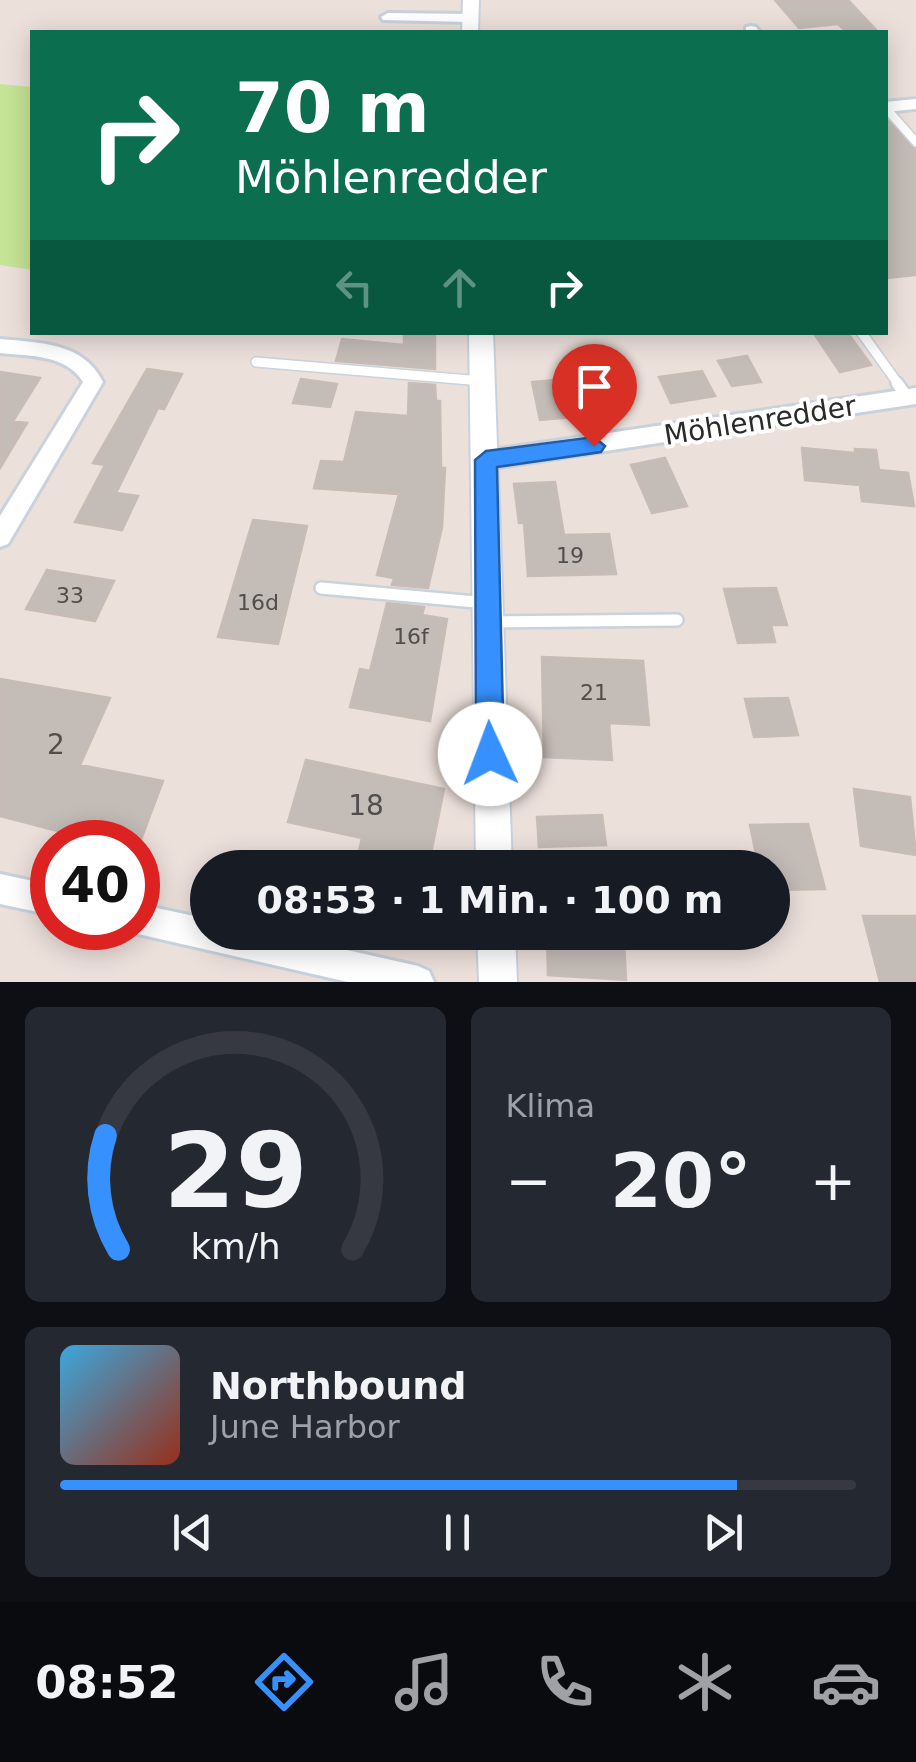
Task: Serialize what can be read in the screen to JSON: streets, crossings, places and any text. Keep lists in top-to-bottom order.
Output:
{
  "streets": {
    "street": ["Möhlenredder"]
  },
  "house_numbers": [
    "19",
    "33",
    "16d",
    "16f",
    "21",
    "2",
    "18"
  ],
  "page": {
    "turn": ["70 m", "Möhlenredder"],
    "limit": "40",
    "trip": "08:53 · 1 Min. · 100 m",
    "tile": "Klima",
    "heat": ["−", "20°", "+"],
    "song": ["Northbound", "June Harbor"],
    "tabs": "08:52",
    "gauge": ["29", "km/h"]
  }
}
